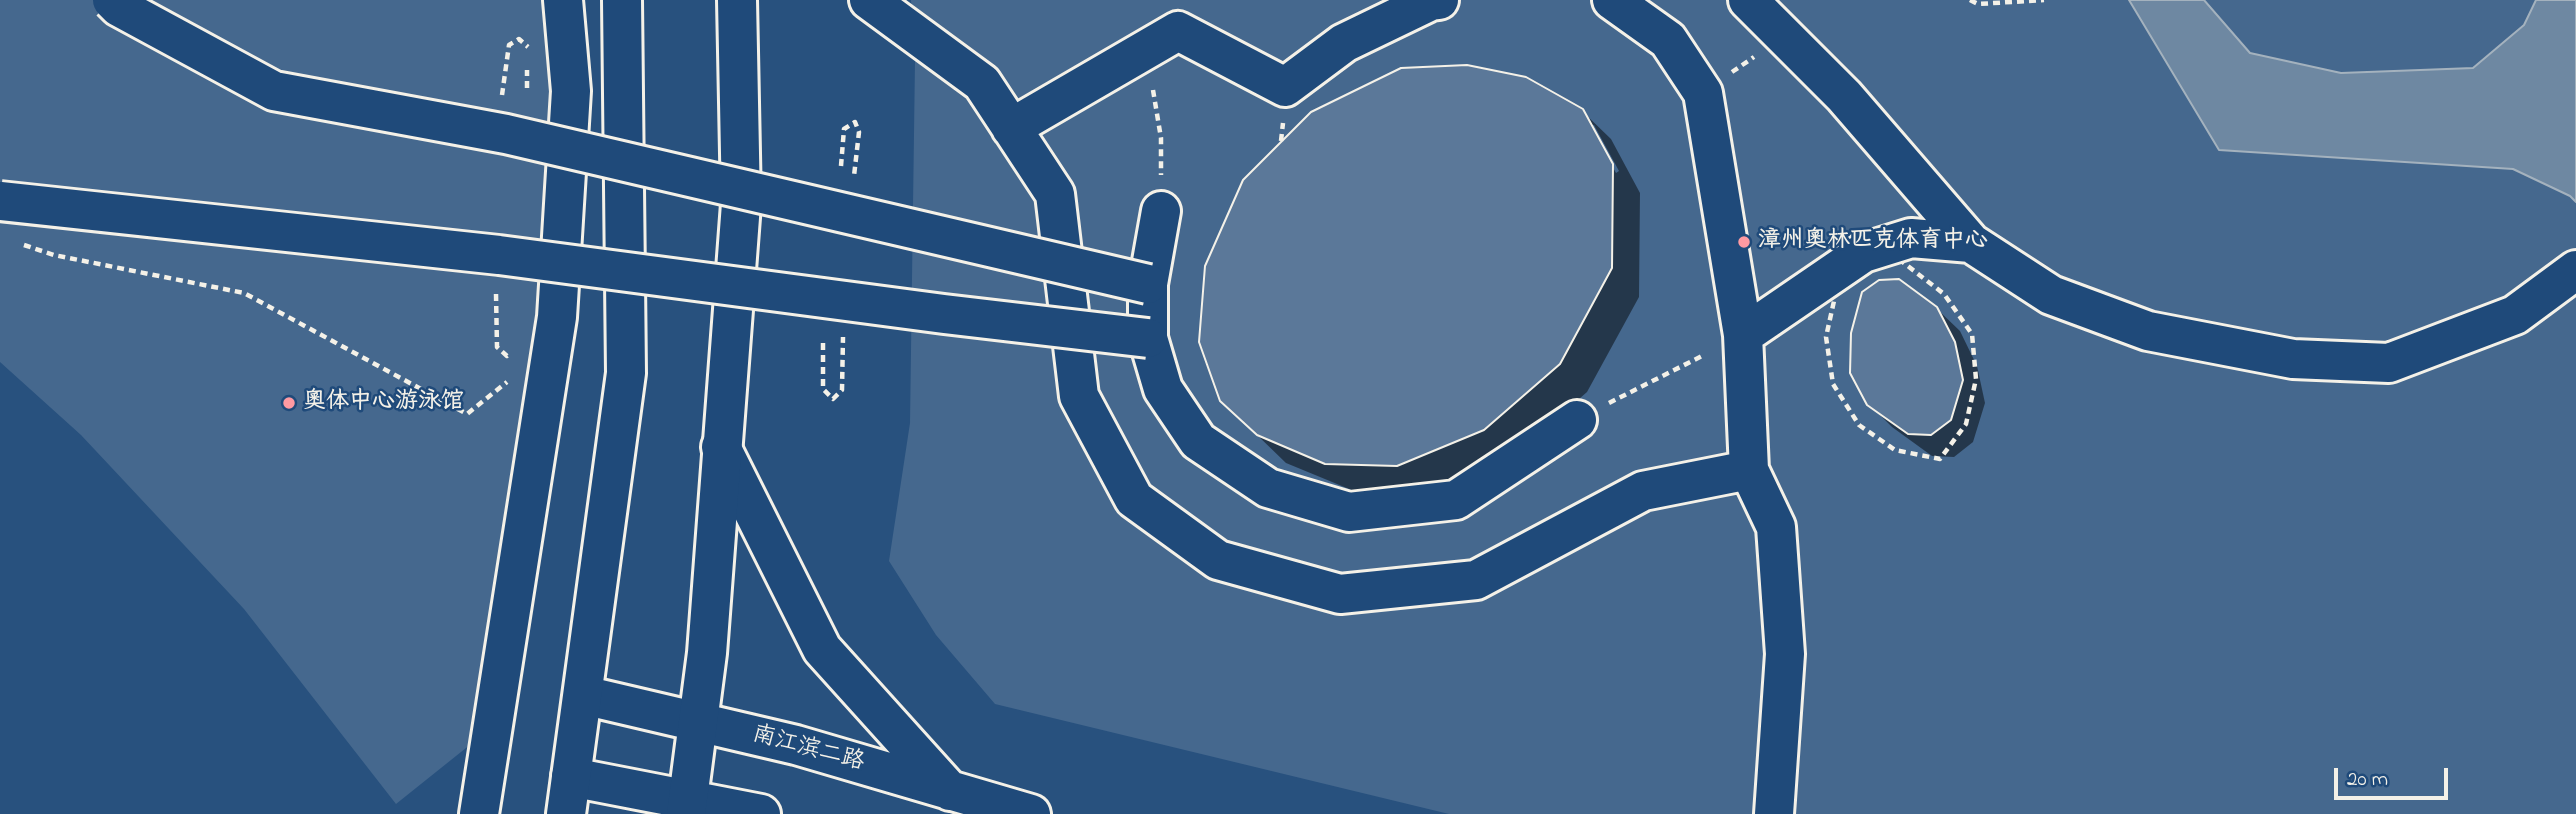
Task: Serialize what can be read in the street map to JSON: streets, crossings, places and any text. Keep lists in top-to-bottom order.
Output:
{
  "streets": {
    "main road": ["南江滨二路"]
  },
  "places": ["漳州奥林匹克体育中心", "奥体中心游泳馆"],
  "scale_bar": "20 m"
}
